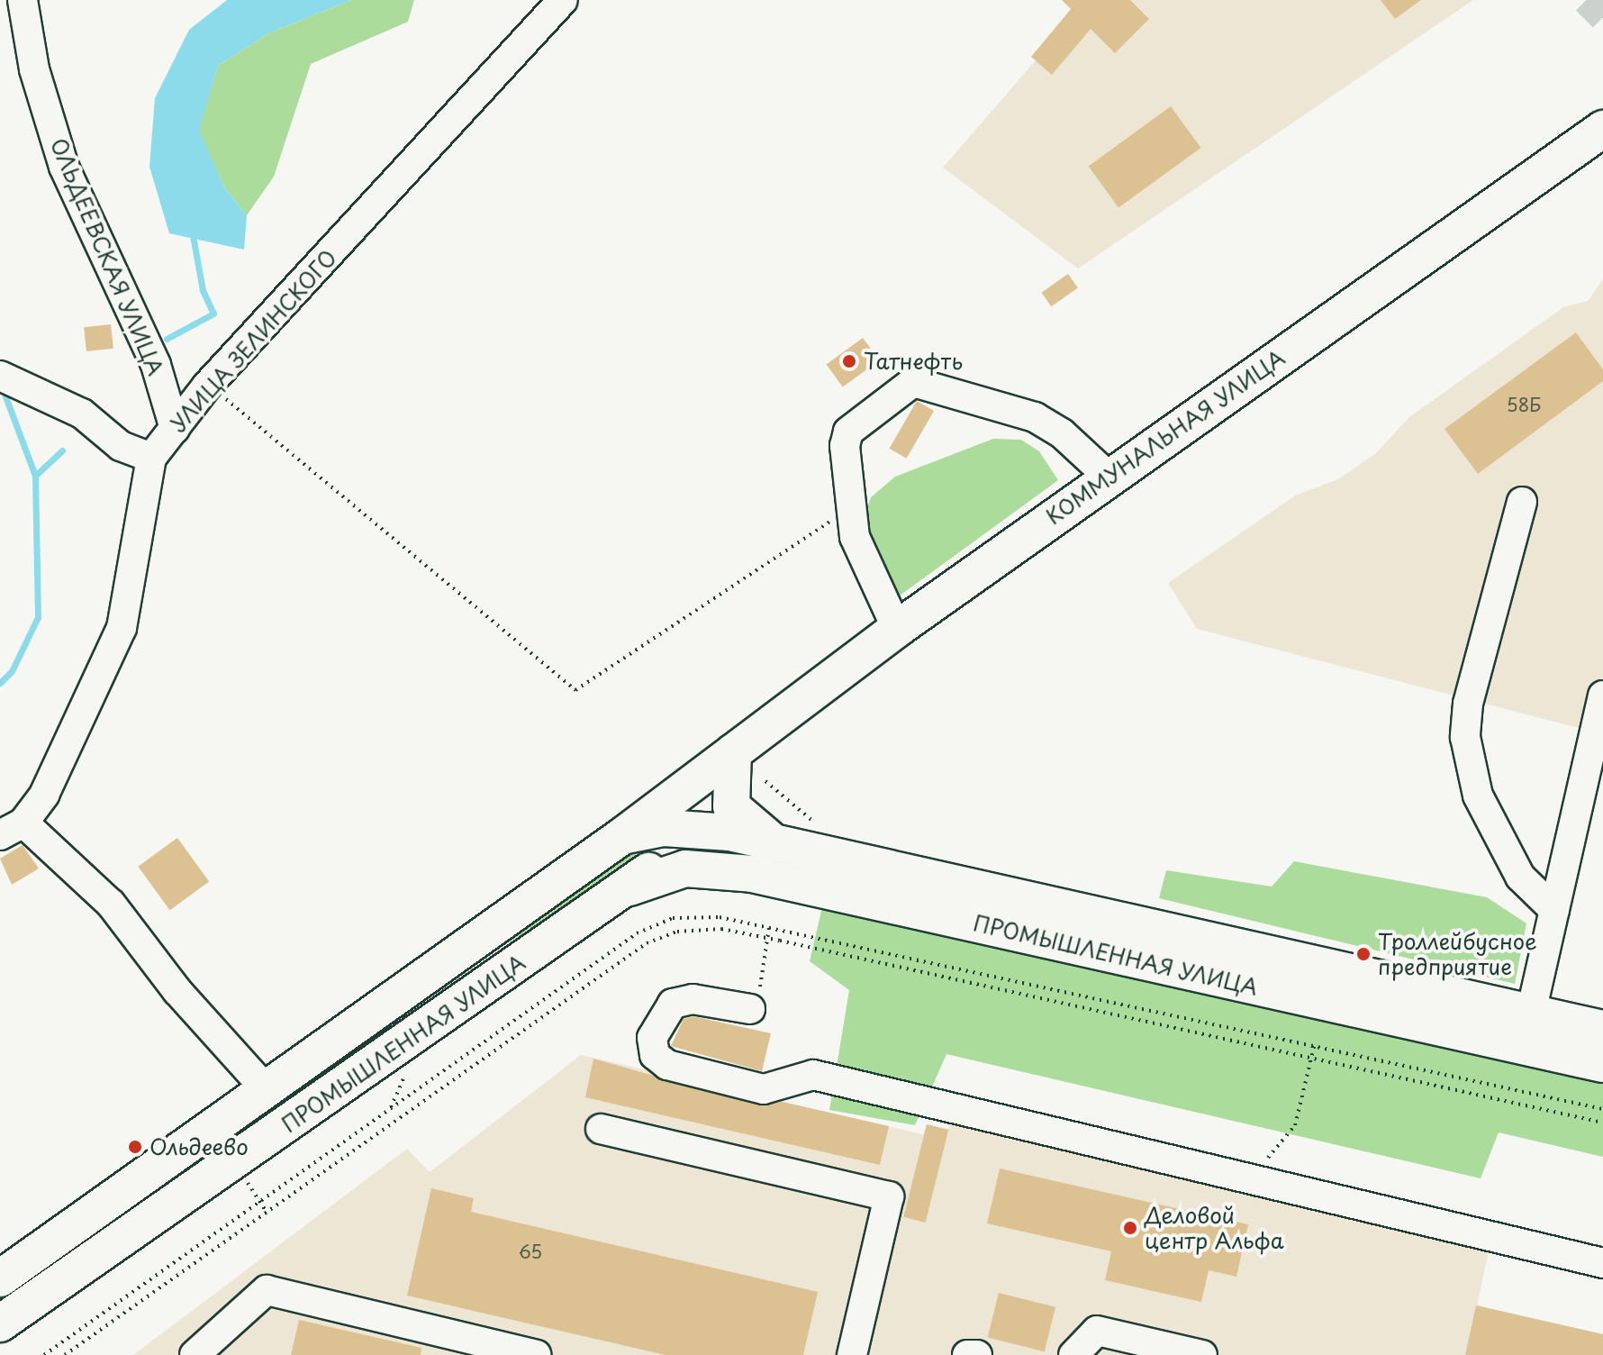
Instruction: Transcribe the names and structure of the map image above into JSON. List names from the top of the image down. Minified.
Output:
{"streets":{"main road":["КОММУНАЛЬНАЯ УЛИЦА","ПРОМЫШЛЕННАЯ УЛИЦА"],"street":["ОЛЬДЕЕВСКАЯ УЛИЦА","УЛИЦА ЗЕЛИНСКОГО"]},"crossings":[["ОЛЬДЕЕВСКАЯ УЛИЦА","УЛИЦА ЗЕЛИНСКОГО"],["КОММУНАЛЬНАЯ УЛИЦА","ПРОМЫШЛЕННАЯ УЛИЦА"]],"places":["Татнефть","Троллейбусное предприятие","Ольдеево","Деловой центр Альфа"],"house_numbers":["58Б","65"]}
